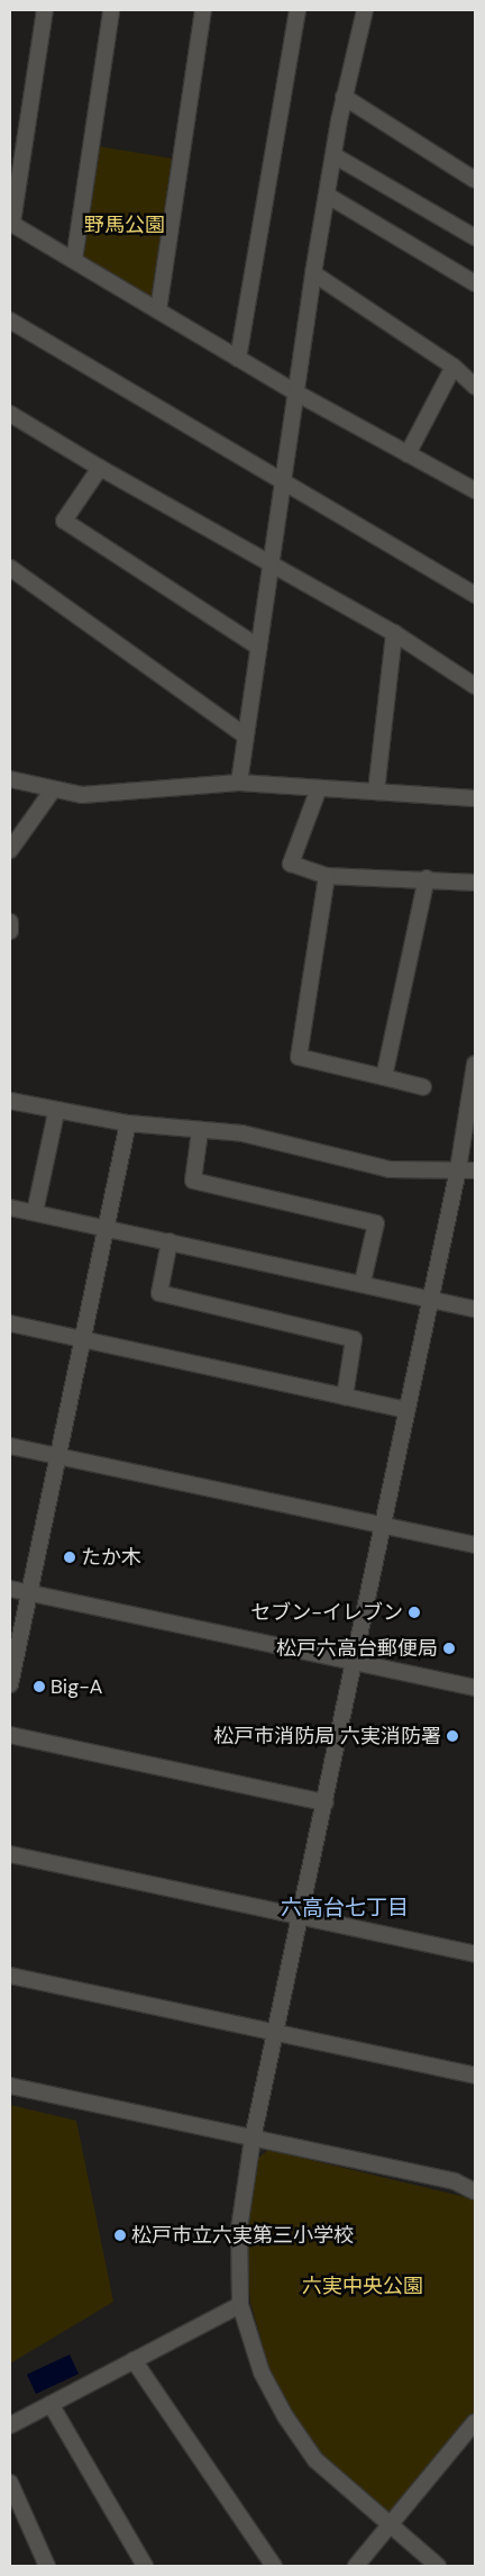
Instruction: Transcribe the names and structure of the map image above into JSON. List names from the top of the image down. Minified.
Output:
{"districts":["六高台七丁目"],"parks":["野馬公園","六実中央公園"],"places":["たか木","セブン-イレブン","松戸六高台郵便局","Big-A","松戸市消防局 六実消防署","松戸市立六実第三小学校"]}
